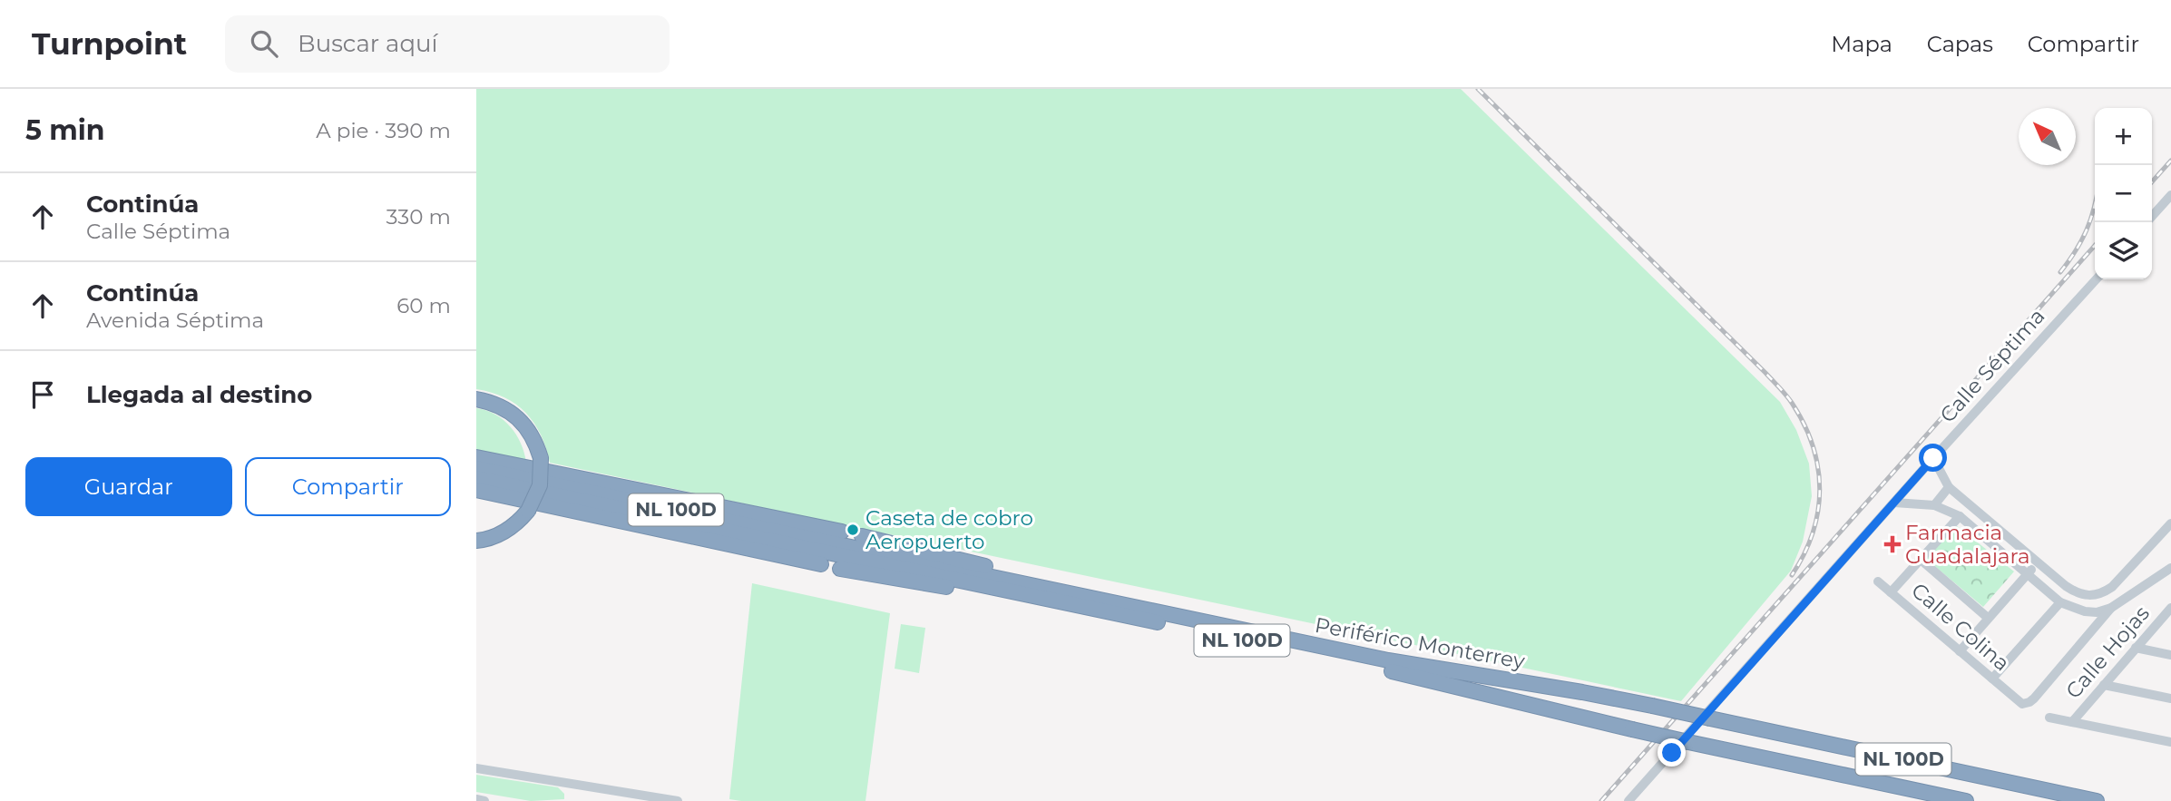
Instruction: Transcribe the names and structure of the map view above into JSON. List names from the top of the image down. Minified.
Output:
{"streets":{"highway":["NL 100D","Periférico Monterrey"],"street":["Calle Séptima","Calle Colina","Calle Hojas"]},"crossings":[["Calle Séptima","Periférico Monterrey"]],"places":{"other":["Caseta de cobro Aeropuerto"],"health":["Farmacia Guadalajara"]},"north":"top left","page":{"header":"Turnpoint","search":"Buscar aquí","nav":["Mapa","Capas","Compartir"],"heading":["5 min","A pie · 390 m"],"map_buttons":["+","−"],"list":[["Continúa","Calle Séptima","330 m"],["Continúa","Avenida Séptima","60 m"],"Llegada al destino"],"buttons":["Guardar","Compartir"]}}
